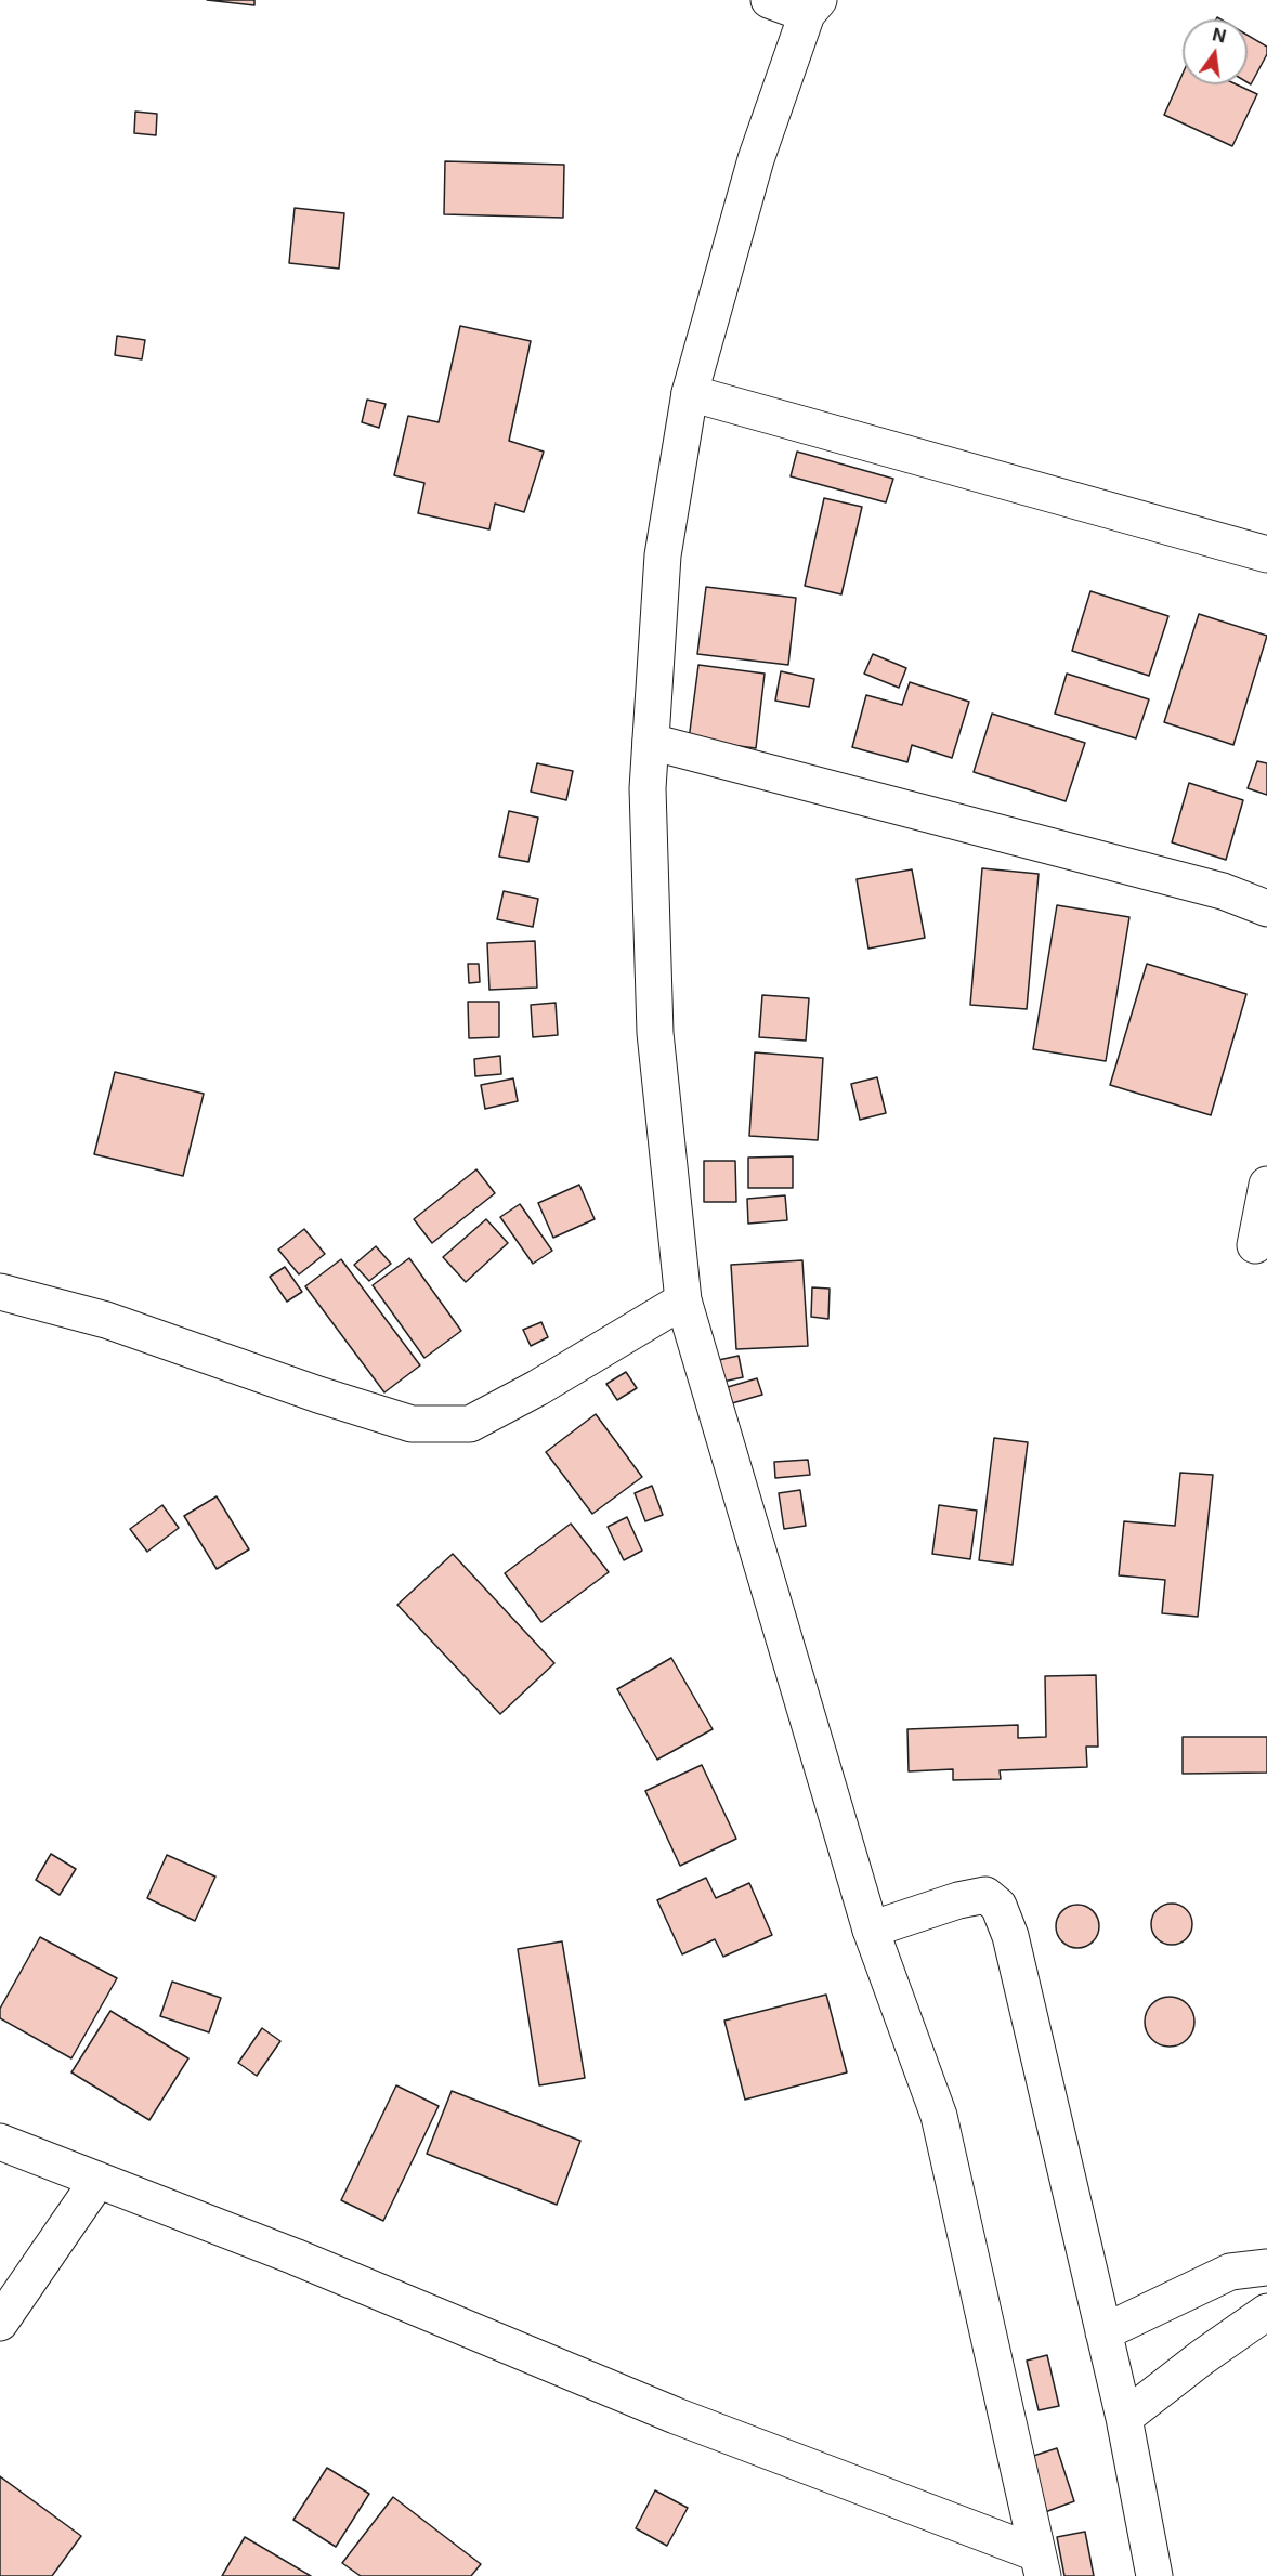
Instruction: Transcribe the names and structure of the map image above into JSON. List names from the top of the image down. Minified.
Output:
{"north":"top"}
